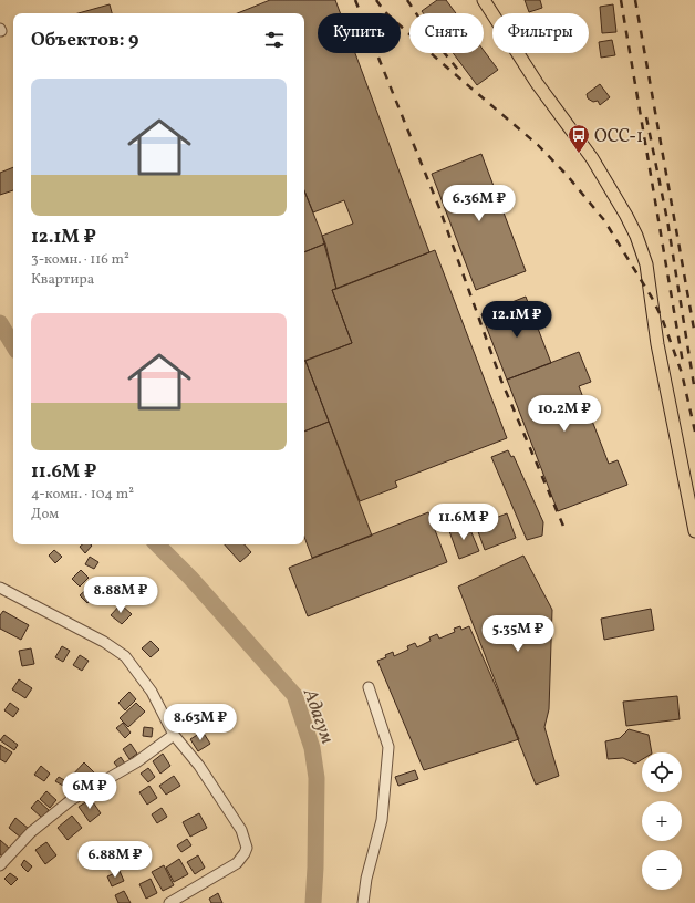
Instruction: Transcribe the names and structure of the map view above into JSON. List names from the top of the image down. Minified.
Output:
{"water":["Адагум"],"places":{"bus stop":["ОСС-1"]},"page":{"chip":["Купить","Снять","Фильтры"],"heading":"Объектов: 9","list":[{"name":"12.1M ₽","note":"3-комн. · 116 m² · Квартира"},{"name":"11.6M ₽","note":"4-комн. · 104 m² · Дом"}],"price":["6.36M ₽","12.1M ₽","10.2M ₽","11.6M ₽","8.88M ₽","5.35M ₽","8.63M ₽","6M ₽","6.88M ₽"],"map_buttons":["+","−"]}}
